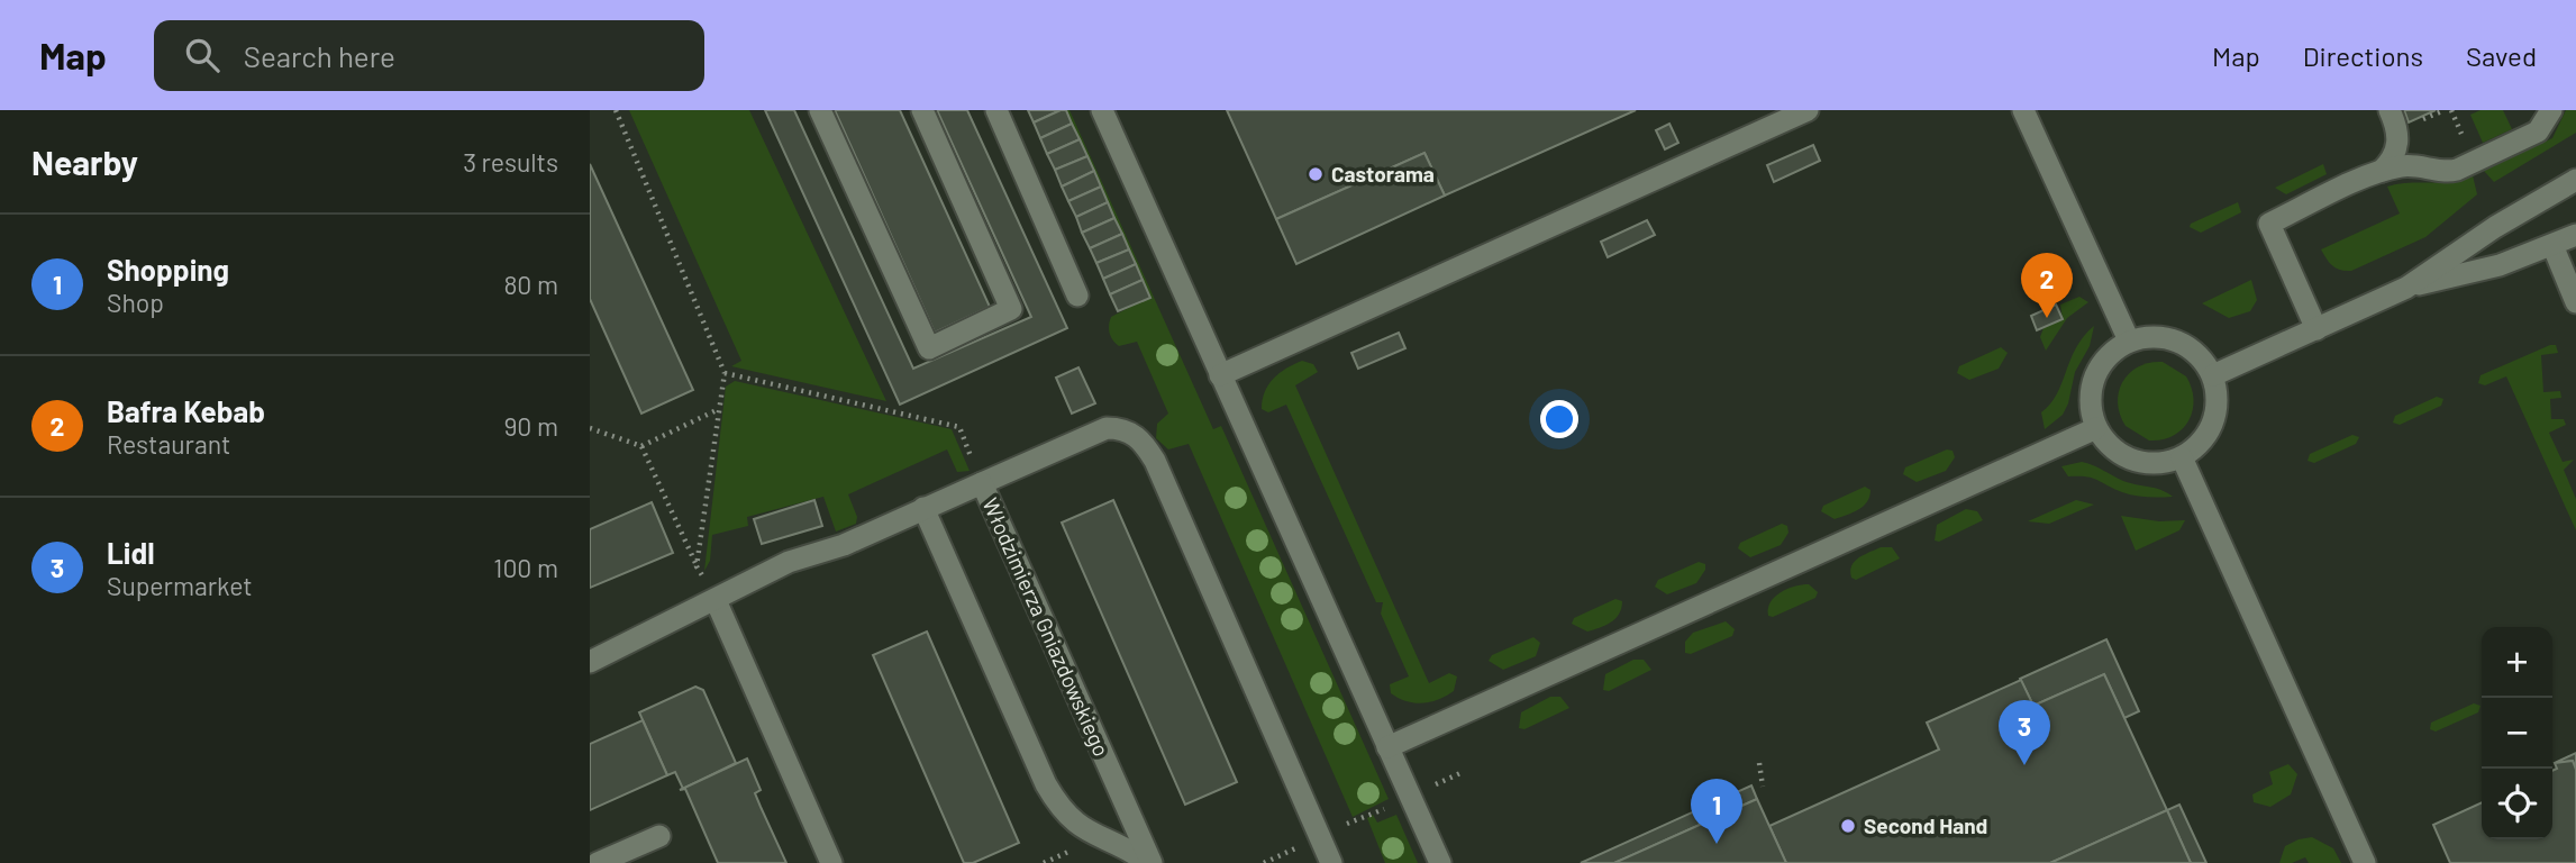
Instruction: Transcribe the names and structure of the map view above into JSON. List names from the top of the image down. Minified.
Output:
{"streets":{"street":["Włodzimierza Gniazdowskiego"]},"places":["Castorama","Second Hand"],"page":{"header":"Map","search":"Search here","nav":["Map","Directions","Saved"],"heading":["Nearby","3 results"],"list":[{"mark":"1","name":"Shopping","note":"Shop","value":"80 m"},{"mark":"2","name":"Bafra Kebab","note":"Restaurant","value":"90 m"},{"mark":"3","name":"Lidl","note":"Supermarket","value":"100 m"}],"pins":["2","3","1"],"map_buttons":["+","−"]}}
